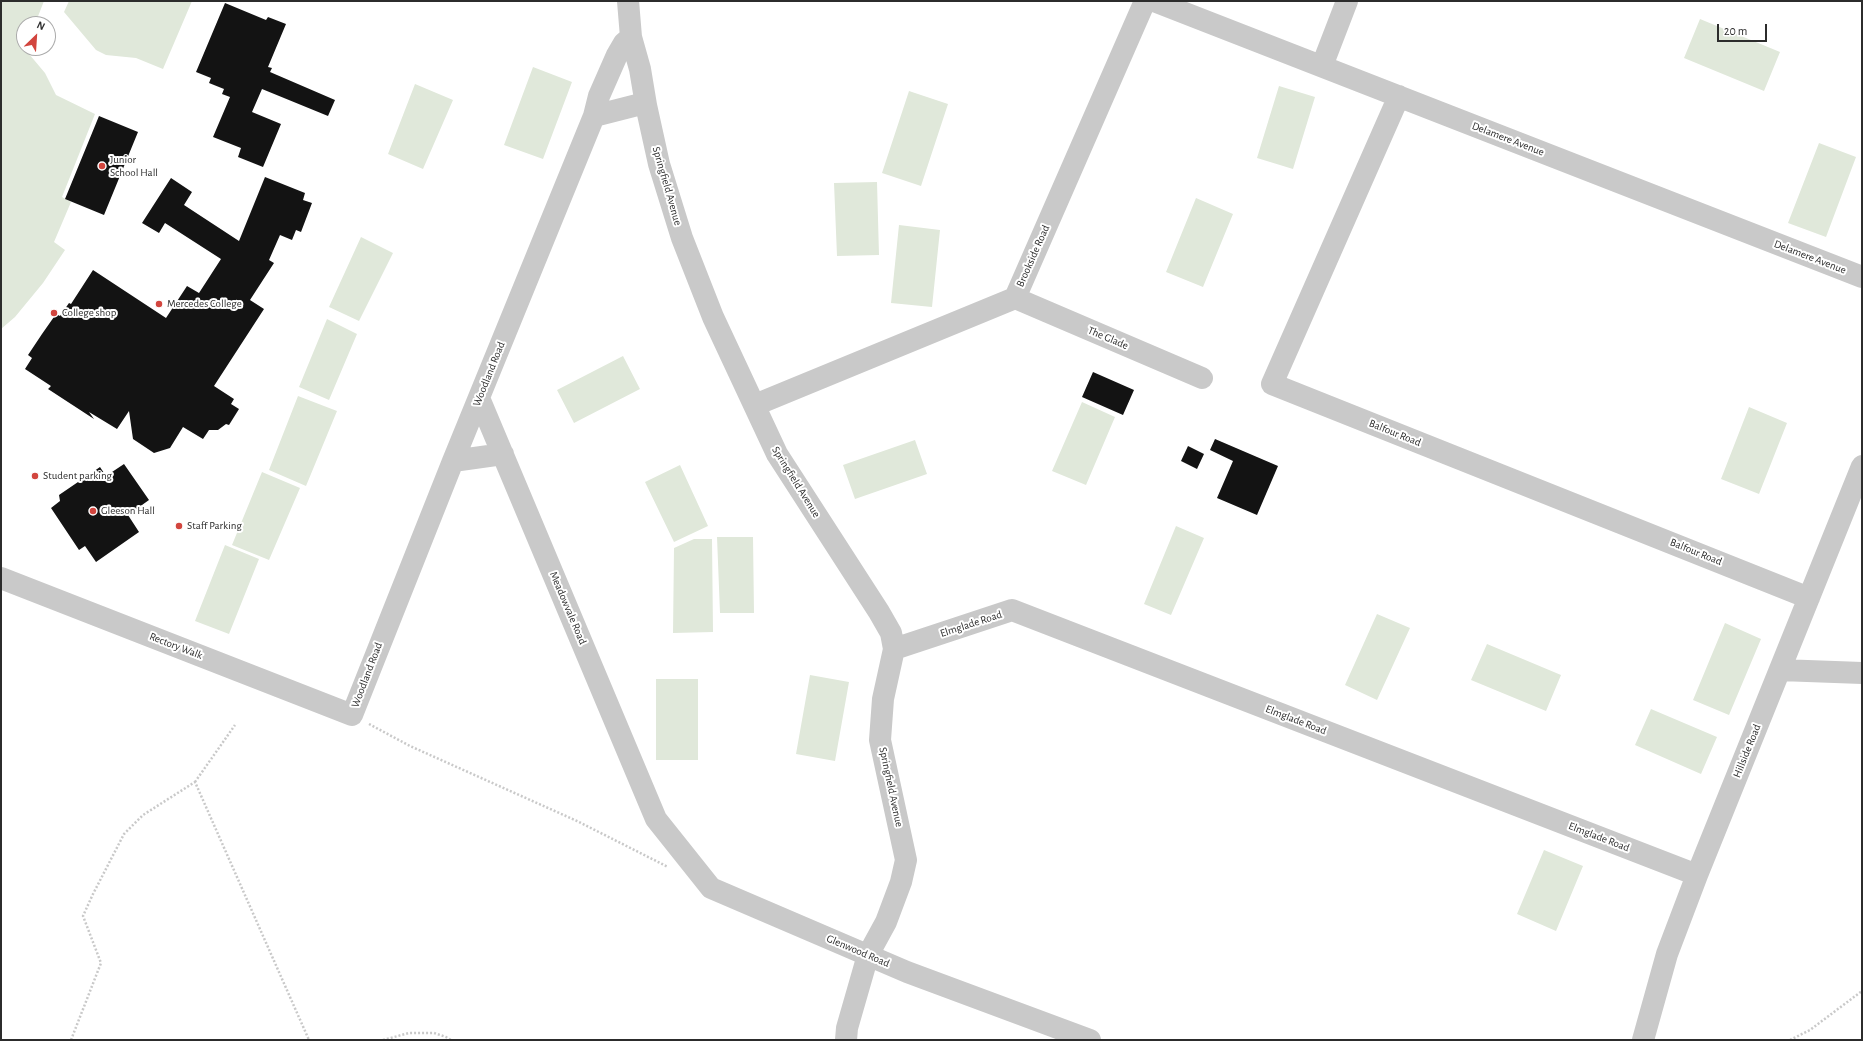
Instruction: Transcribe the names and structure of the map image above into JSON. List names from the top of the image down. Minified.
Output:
{"streets":{"street":["Delamere Avenue","Springfield Avenue","Brookside Road","The Glade","Woodland Road","Balfour Road","Meadowvale Road","Elmglade Road","Rectory Walk","Hillside Road","Glenwood Road"]},"crossings":[["Delamere Avenue","Balfour Road"],["Springfield Avenue","Brookside Road"],["Springfield Avenue","Woodland Road"],["Springfield Avenue","Elmglade Road"],["Springfield Avenue","Glenwood Road"],["Brookside Road","The Glade"],["Woodland Road","Meadowvale Road"],["Woodland Road","Rectory Walk"],["Balfour Road","Hillside Road"],["Meadowvale Road","Glenwood Road"],["Elmglade Road","Hillside Road"]],"places":["Junior School Hall","Mercedes College","College shop","Student parking","Gleeson Hall","Staff Parking"],"scale_bar":"20 m","north":"top right"}
